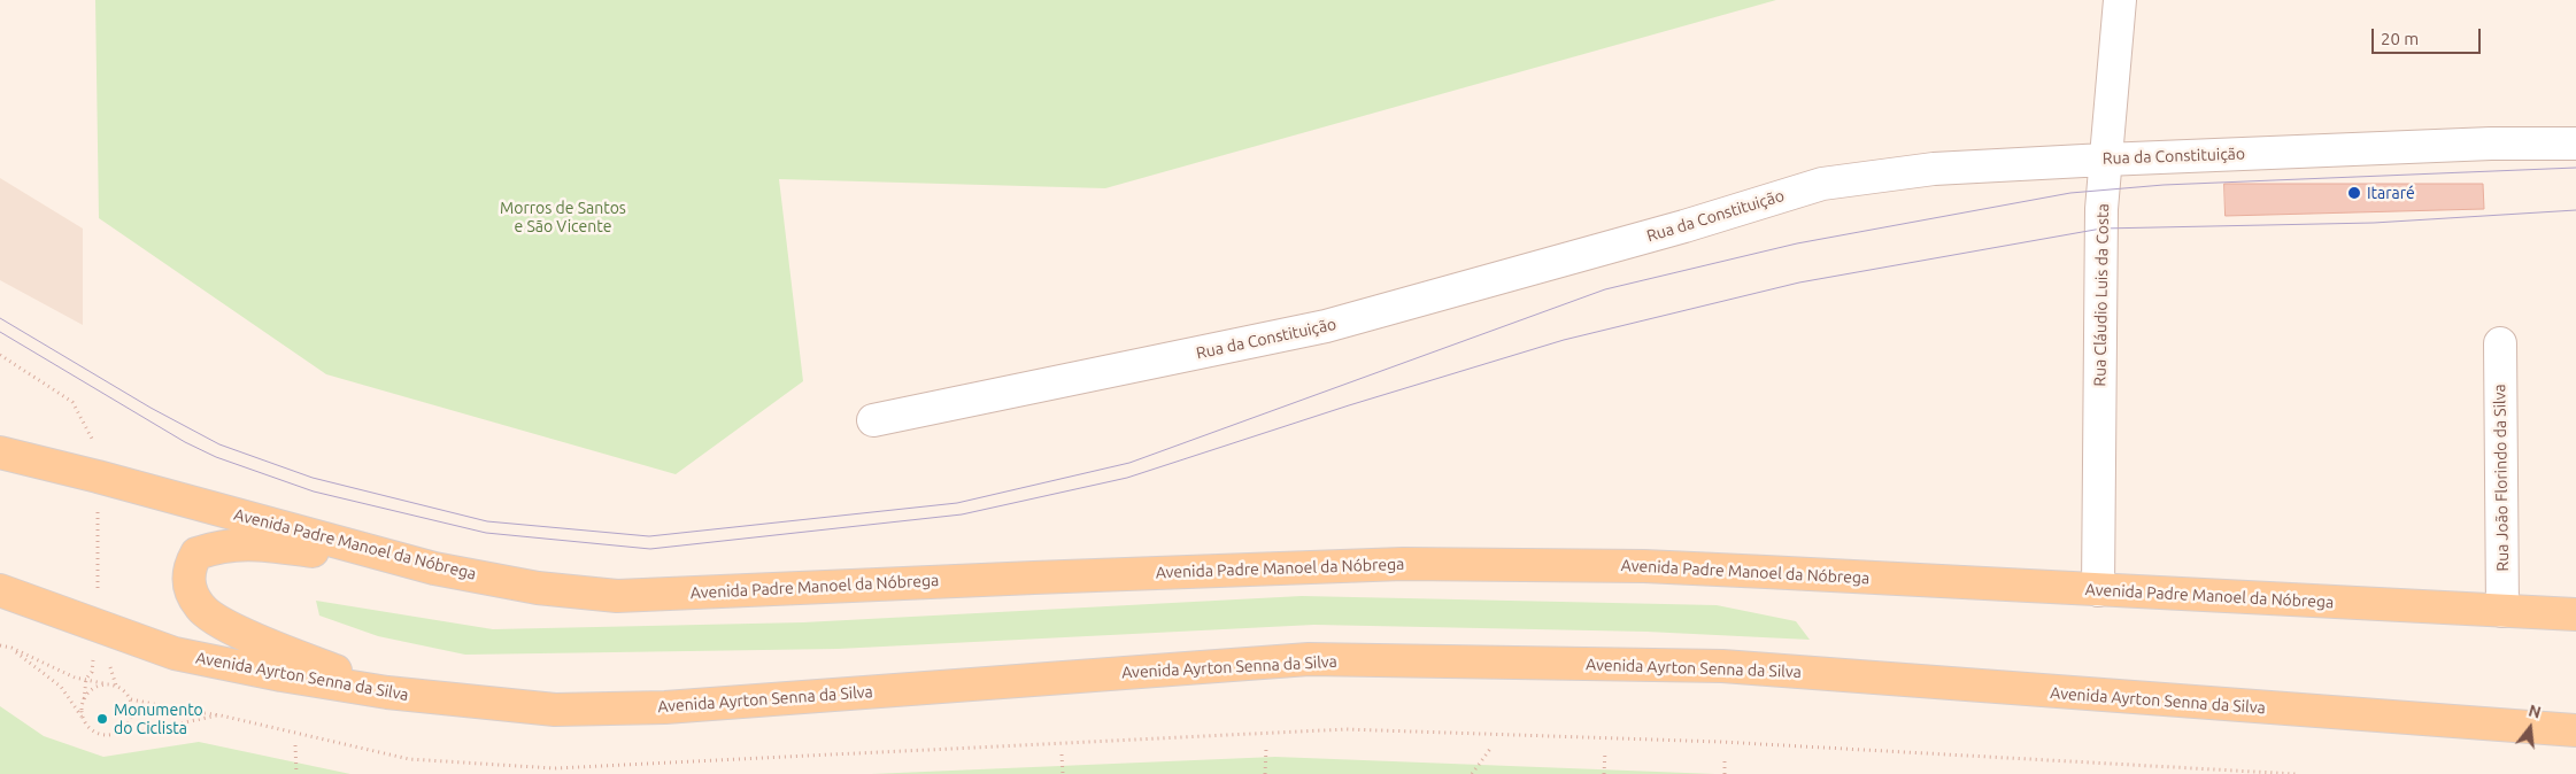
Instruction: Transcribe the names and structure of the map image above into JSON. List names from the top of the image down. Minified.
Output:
{"streets":{"main road":["Avenida Padre Manoel da Nóbrega","Avenida Ayrton Senna da Silva"],"street":["Rua da Constituição","Rua Cláudio Luis da Costa","Rua João Florindo da Silva"]},"crossings":[["Rua da Constituição","Rua Cláudio Luis da Costa"],["Rua Cláudio Luis da Costa","Avenida Padre Manoel da Nóbrega"],["Rua João Florindo da Silva","Avenida Padre Manoel da Nóbrega"]],"parks":["Morros de Santos e São Vicente"],"places":["Itararé","Monumento do Ciclista"],"scale_bar":"20 m","north":"top"}
